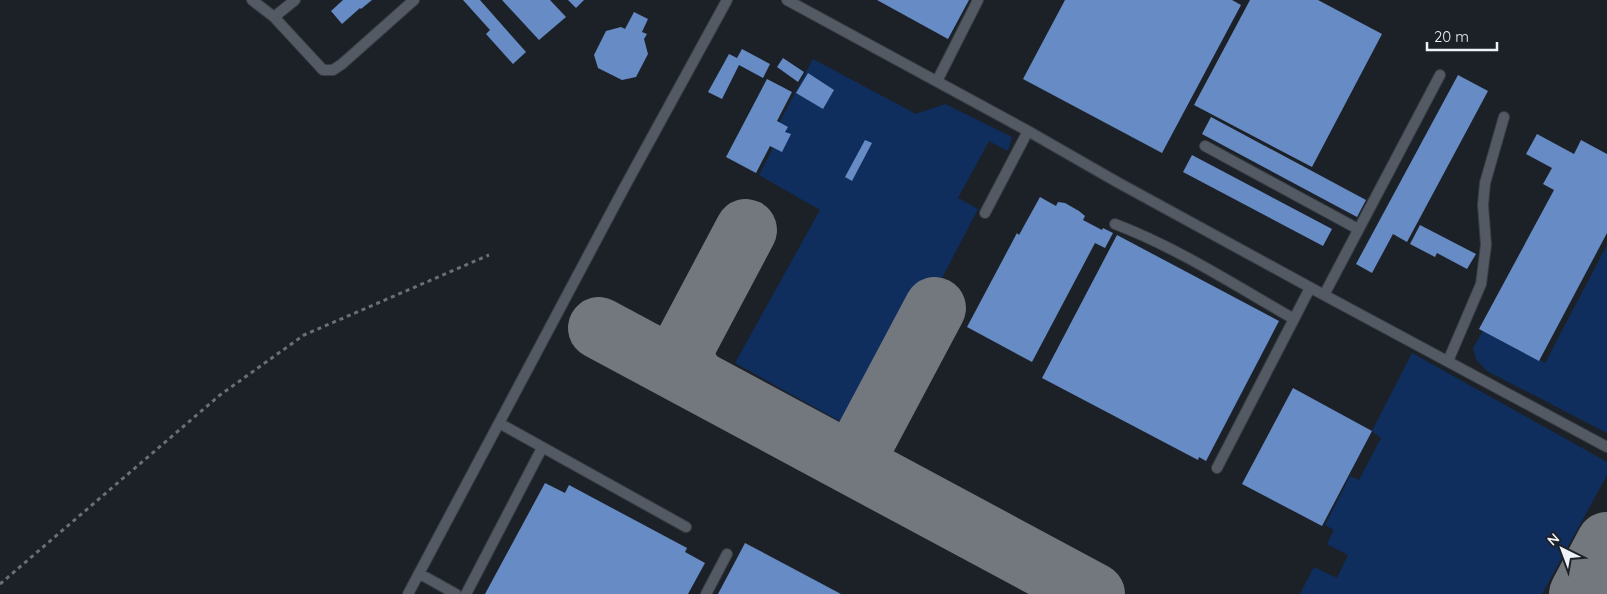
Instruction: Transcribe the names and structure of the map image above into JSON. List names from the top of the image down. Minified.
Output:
{"scale_bar":"20 m","north":"top left"}
